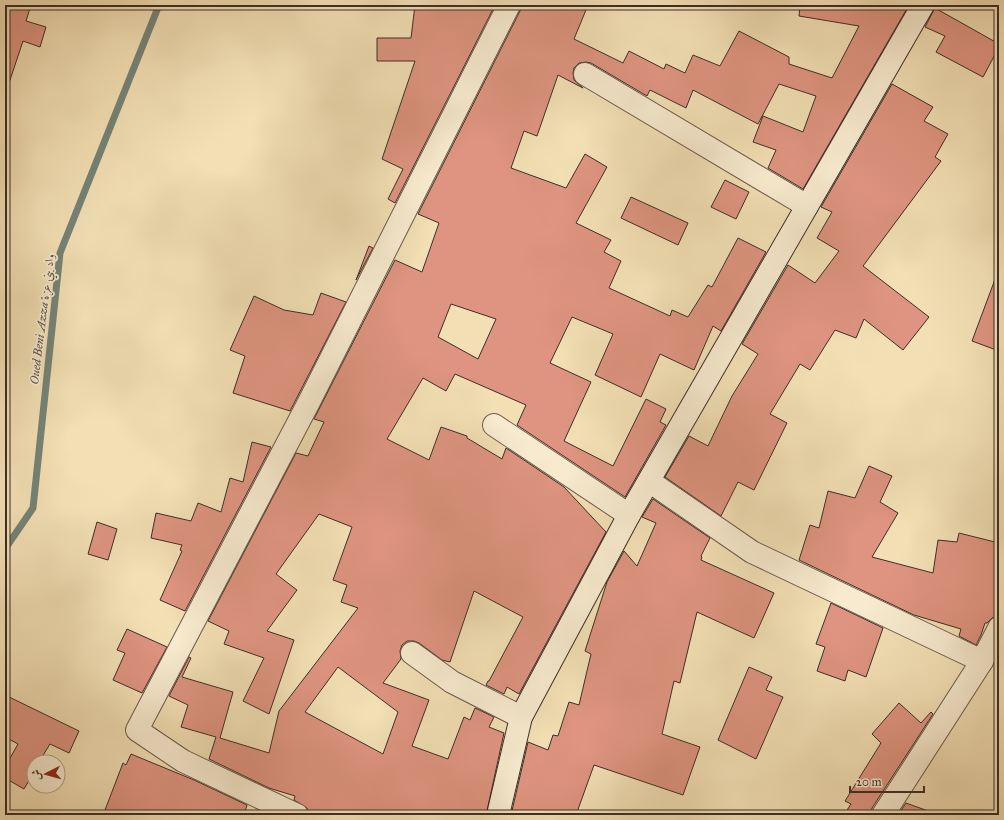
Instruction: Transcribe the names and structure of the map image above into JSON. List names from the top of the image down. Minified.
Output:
{"water":["Oued Beni Azza واد بني عزة"],"scale_bar":"20 m","north":"left"}
